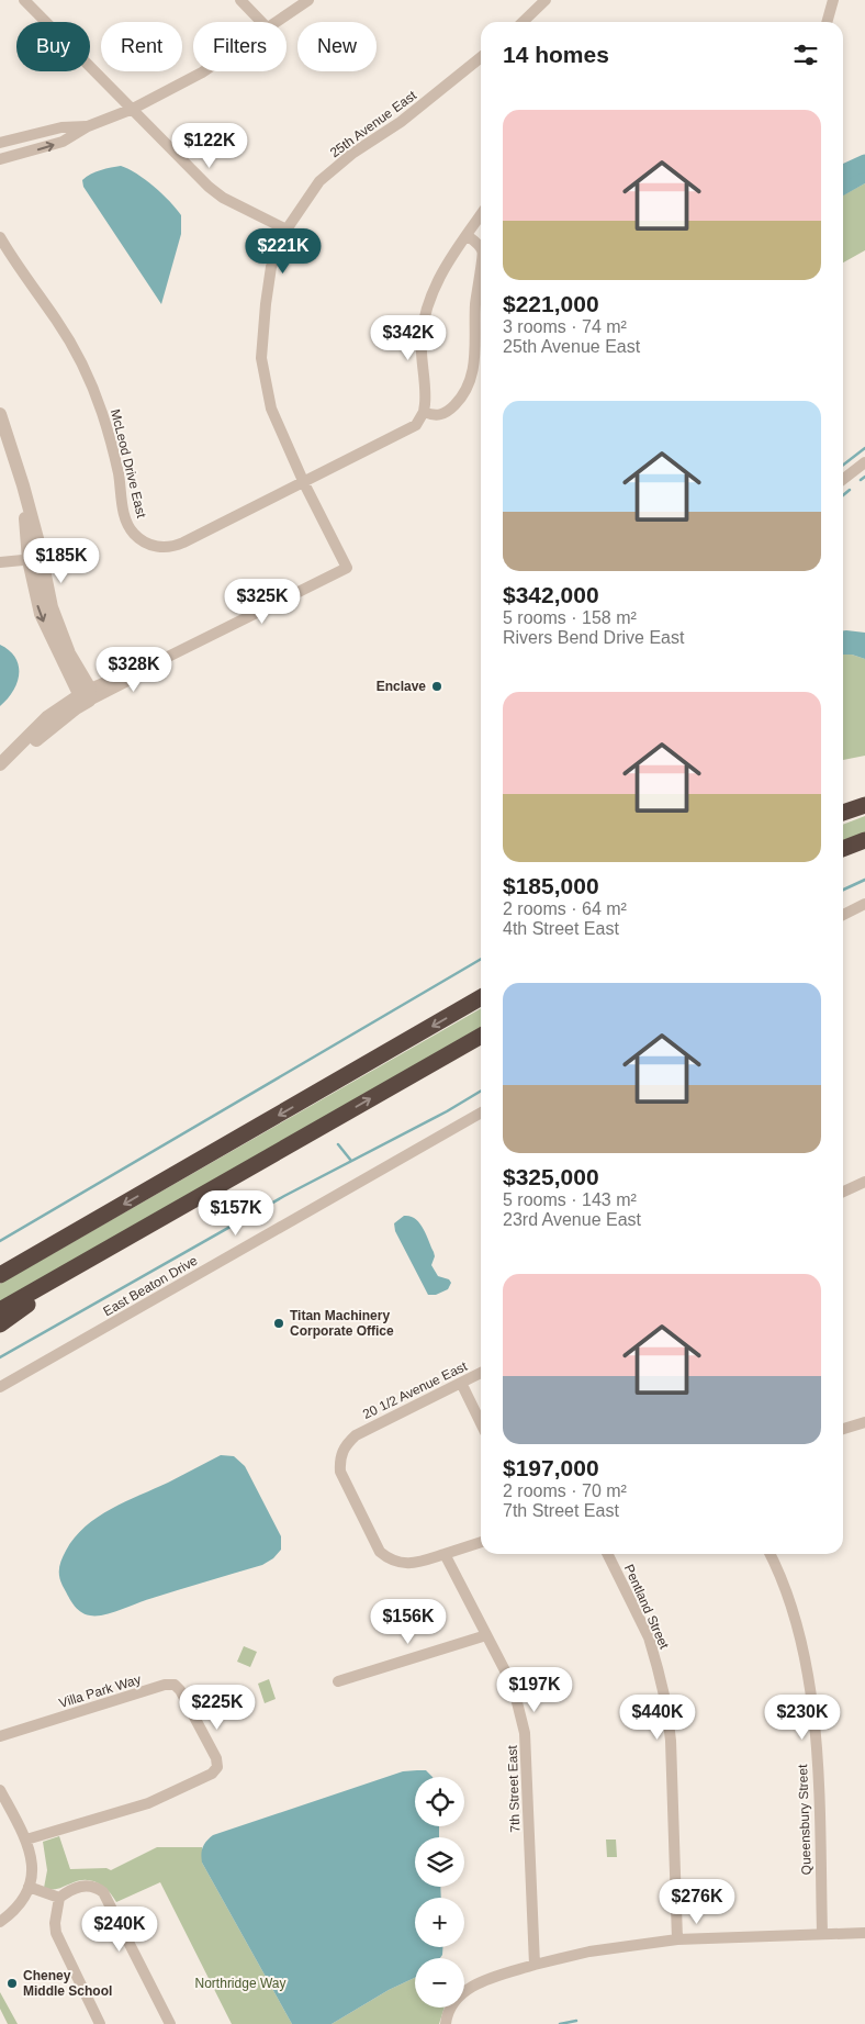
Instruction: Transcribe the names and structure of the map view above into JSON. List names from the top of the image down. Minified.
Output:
{"streets":{"street":["25th Avenue East","McLeod Drive East","East Beaton Drive","20 1/2 Avenue East","Pentland Street","Villa Park Way","7th Street East","Queensbury Street"]},"crossings":[["25th Avenue East","McLeod Drive East"],["20 1/2 Avenue East","7th Street East"]],"parks":["Northridge Way"],"places":["Enclave","Titan Machinery Corporate Office","Cheney Middle School"],"page":{"chip":["Buy","Rent","Filters","New"],"heading":"14 homes","list":[{"name":"$221,000","note":"3 rooms · 74 m² · 25th Avenue East"},{"name":"$342,000","note":"5 rooms · 158 m² · Rivers Bend Drive East"},{"name":"$185,000","note":"2 rooms · 64 m² · 4th Street East"},{"name":"$325,000","note":"5 rooms · 143 m² · 23rd Avenue East"},{"name":"$197,000","note":"2 rooms · 70 m² · 7th Street East"}],"price":["$122K","$221K","$342K","$185K","$325K","$328K","$157K","$156K","$197K","$225K","$440K","$230K","$276K","$240K"],"map_buttons":["+","−"]}}
